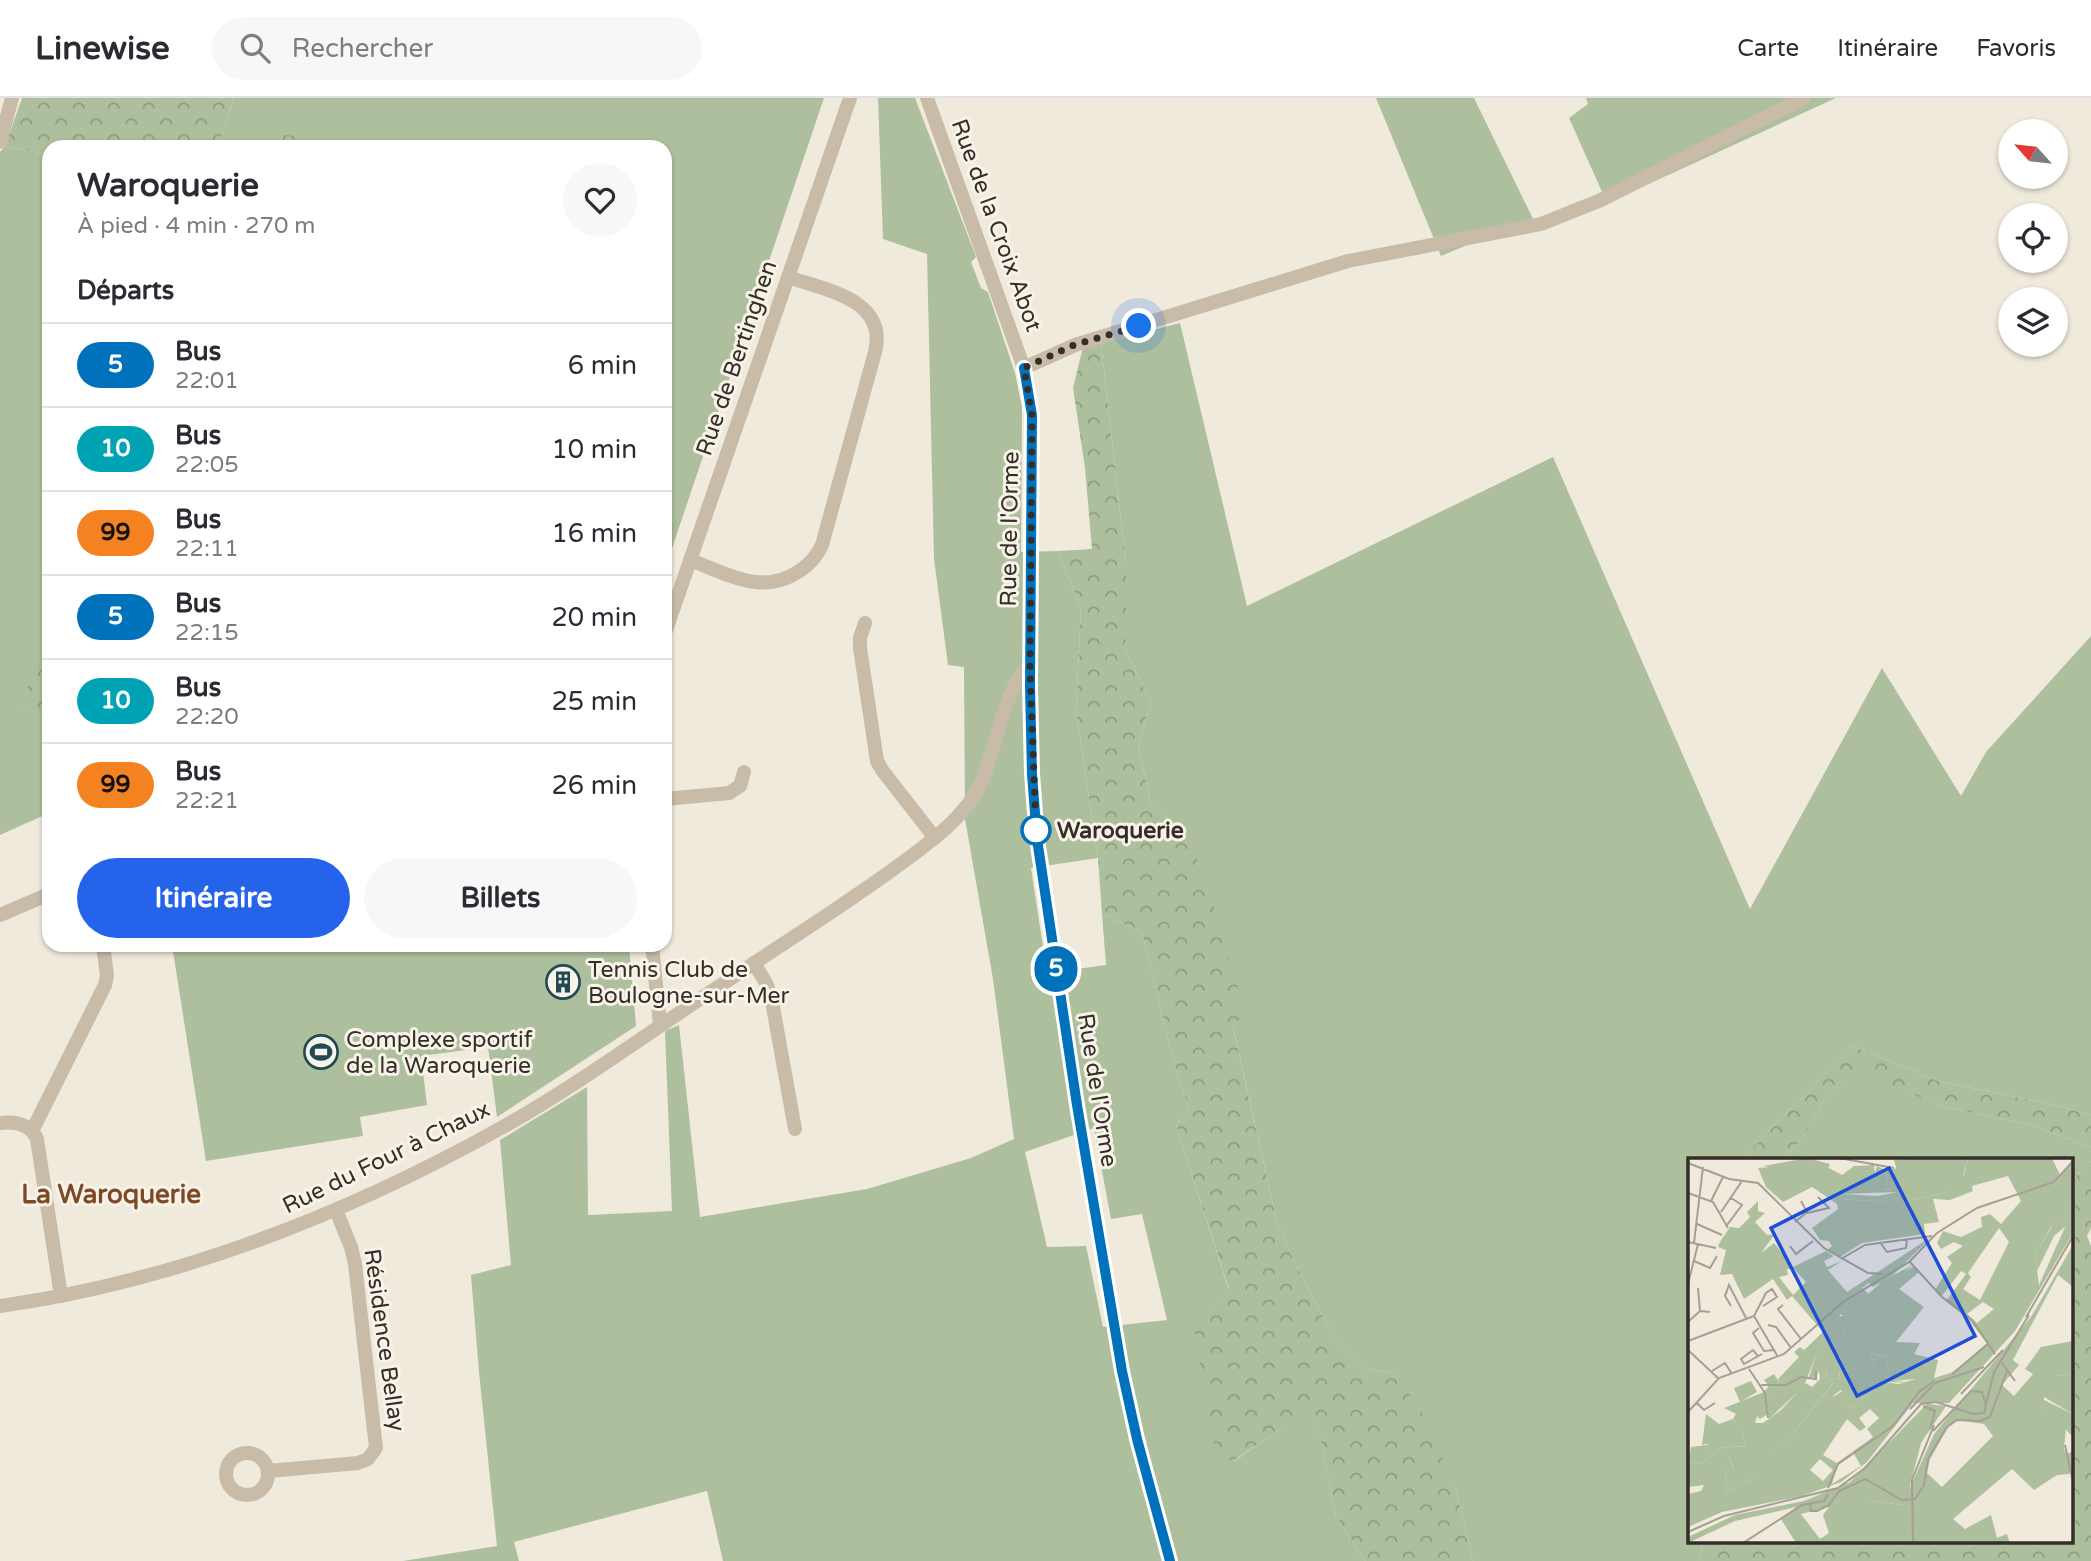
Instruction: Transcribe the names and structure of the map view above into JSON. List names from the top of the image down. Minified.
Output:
{"streets":{"street":["Rue de la Croix Abot","Rue de Bertinghen","Rue de l'Orme","Rue du Four à Chaux","Résidence Bellay"]},"crossings":[["Rue de la Croix Abot","Rue de l'Orme"],["Rue de l'Orme","Rue du Four à Chaux"],["Rue du Four à Chaux","Résidence Bellay"]],"districts":["La Waroquerie"],"places":{"other":["Waroquerie"],"building":["Tennis Club de Boulogne-sur-Mer"],"sports":["Complexe sportif de la Waroquerie"]},"lines":["bus line 5"],"north":"top left","page":{"header":"Linewise","search":"Rechercher","nav":["Carte","Itinéraire","Favoris"],"on_map":"5","heading":[["Waroquerie","À pied · 4 min · 270 m"],"Départs"],"list":[{"mark":"5","name":"Bus","note":"22:01","value":"6 min"},{"mark":"10","name":"Bus","note":"22:05","value":"10 min"},{"mark":"99","name":"Bus","note":"22:11","value":"16 min"},{"mark":"5","name":"Bus","note":"22:15","value":"20 min"},{"mark":"10","name":"Bus","note":"22:20","value":"25 min"},{"mark":"99","name":"Bus","note":"22:21","value":"26 min"}],"buttons":["Itinéraire","Billets"]}}
